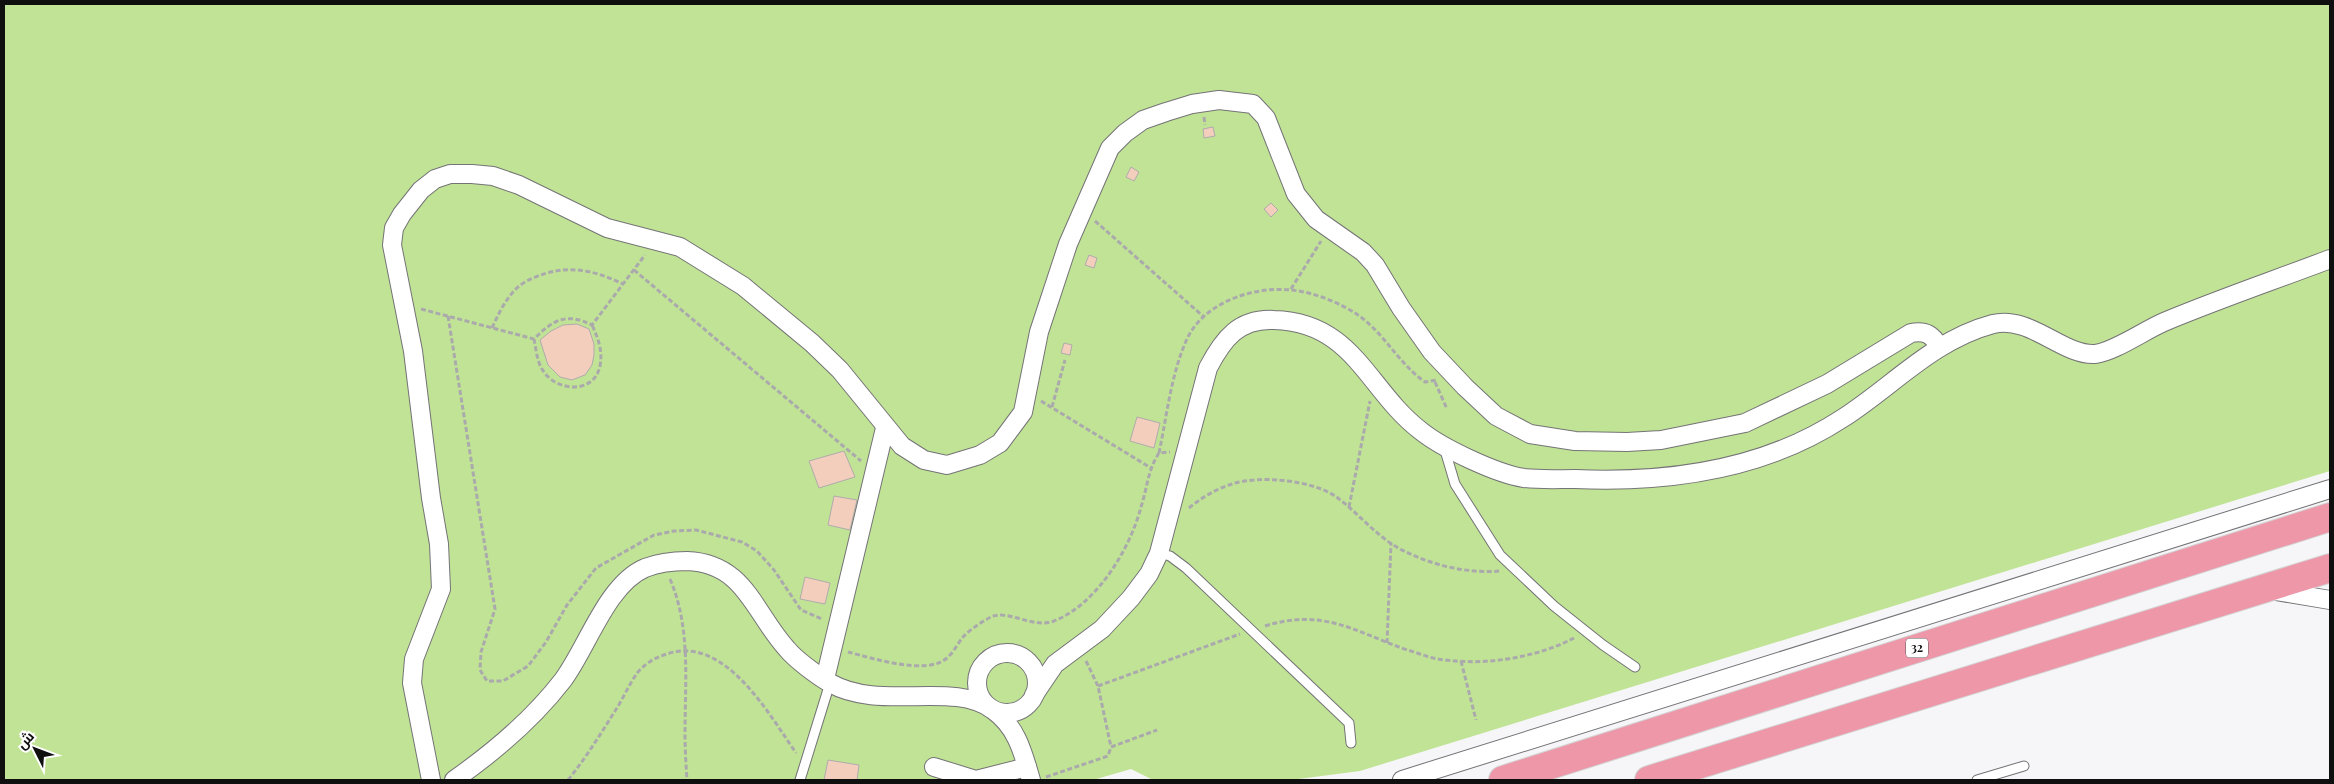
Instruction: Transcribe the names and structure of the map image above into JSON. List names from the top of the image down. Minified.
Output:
{"streets":{"main road":["32"]},"north":"top left"}
